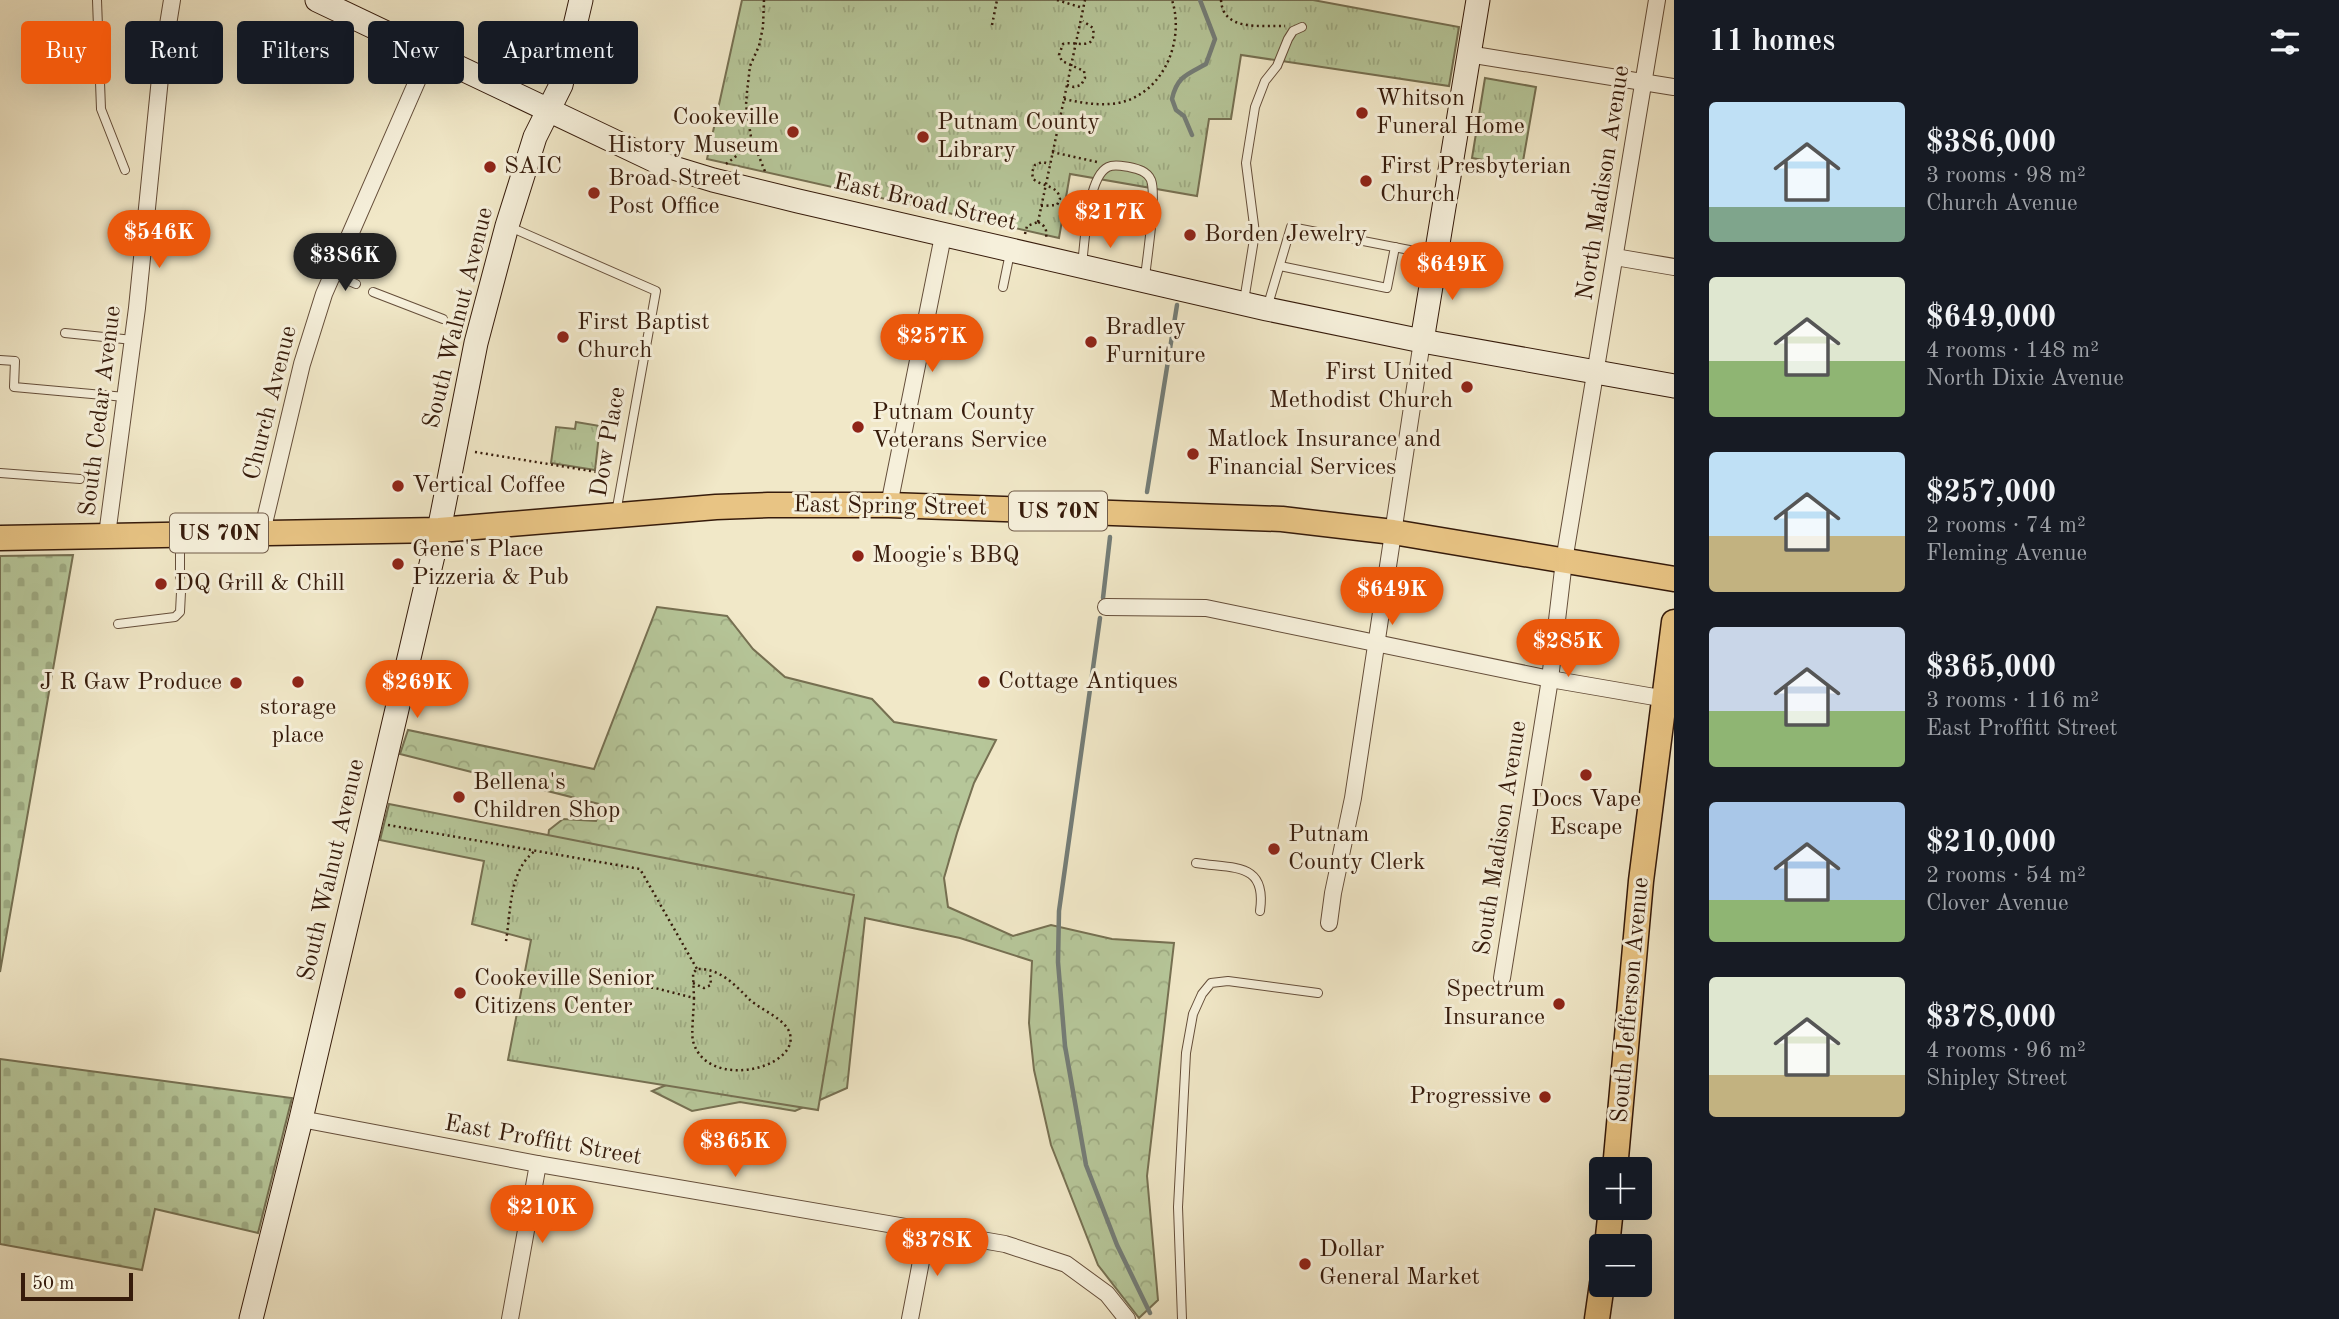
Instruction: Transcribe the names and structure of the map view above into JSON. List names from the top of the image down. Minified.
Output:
{"streets":{"main road":["East Spring Street","US 70N","South Jefferson Avenue"],"street":["North Madison Avenue","East Broad Street","South Walnut Avenue","Church Avenue","South Cedar Avenue","South Madison Avenue","East Proffitt Street"],"lane":["Dow Place"]},"crossings":[["North Madison Avenue","East Broad Street"],["North Madison Avenue","South Madison Avenue"],["East Broad Street","South Walnut Avenue"],["East Broad Street","South Madison Avenue"],["South Walnut Avenue","Dow Place"],["South Walnut Avenue","East Spring Street"],["South Walnut Avenue","US 70N"],["South Walnut Avenue","East Proffitt Street"],["Church Avenue","US 70N"],["South Cedar Avenue","US 70N"],["Dow Place","East Spring Street"],["East Spring Street","US 70N"],["East Spring Street","South Madison Avenue"]],"places":["Whitson Funeral Home","Cookeville History Museum","Putnam County Library","SAIC","First Presbyterian Church","Broad Street Post Office","Borden Jewelry","First Baptist Church","Bradley Furniture","First United Methodist Church","Putnam County Veterans Service","Matlock Insurance and Financial Services","Vertical Coffee","Moogie's BBQ","Gene's Place Pizzeria & Pub","DQ Grill & Chill","storage place","Cottage Antiques","J R Gaw Produce","Docs Vape Escape","Bellena's Children Shop","Putnam County Clerk","Cookeville Senior Citizens Center","Spectrum Insurance","Progressive","Dollar General Market"],"scale_bar":"50 m","page":{"heading":"11 homes","chip":["Buy","Rent","Filters","New","Apartment"],"list":[{"name":"$386,000","note":"3 rooms · 98 m² · Church Avenue"},{"name":"$649,000","note":"4 rooms · 148 m² · North Dixie Avenue"},{"name":"$257,000","note":"2 rooms · 74 m² · Fleming Avenue"},{"name":"$365,000","note":"3 rooms · 116 m² · East Proffitt Street"},{"name":"$210,000","note":"2 rooms · 54 m² · Clover Avenue"},{"name":"$378,000","note":"4 rooms · 96 m² · Shipley Street"}],"price":["$217K","$546K","$386K","$649K","$257K","$649K","$285K","$269K","$365K","$210K","$378K"],"map_buttons":["+","−"],"scale":"50 m"}}
